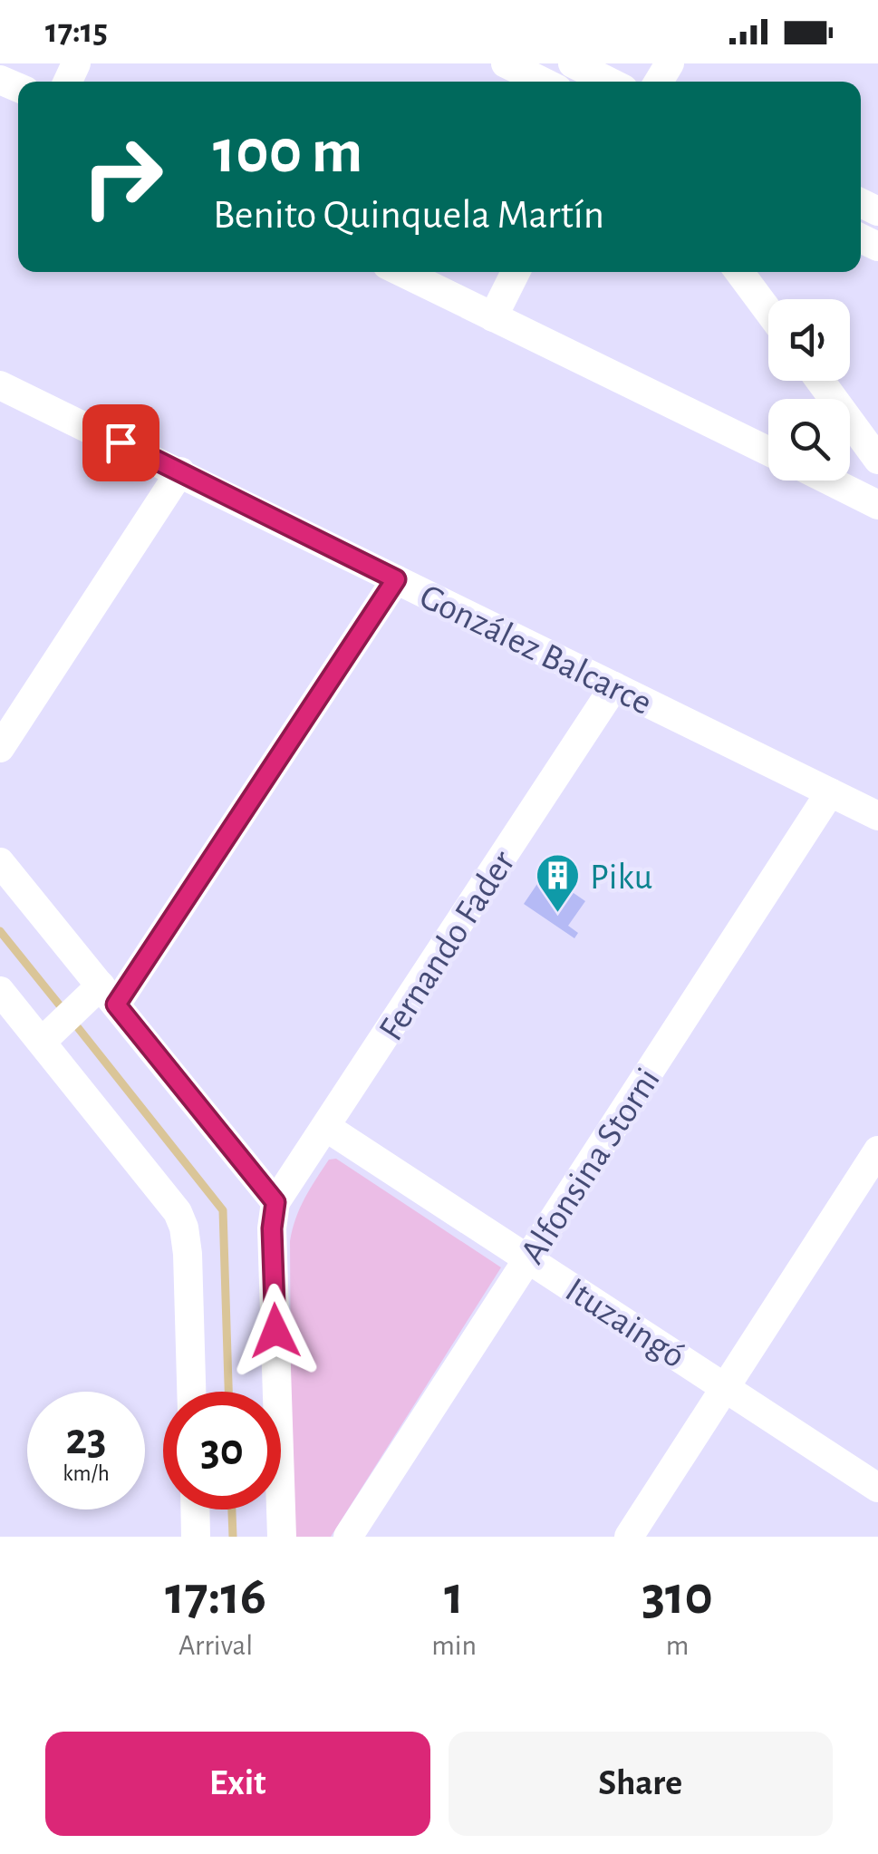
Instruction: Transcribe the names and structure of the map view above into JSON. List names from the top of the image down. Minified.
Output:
{"streets":{"street":["González Balcarce","Fernando Fader","Alfonsina Storni","Ituzaingó"]},"crossings":[["González Balcarce","Fernando Fader"],["González Balcarce","Alfonsina Storni"],["Fernando Fader","Ituzaingó"],["Alfonsina Storni","Ituzaingó"]],"places":{"building":["Piku"]},"page":{"status":"17:15","turn":["100 m","Benito Quinquela Martín"],"speed":"23 km/h","limit":"30","eta":["17:16","Arrival","1","min","310","m"],"buttons":["Exit","Share"]}}
